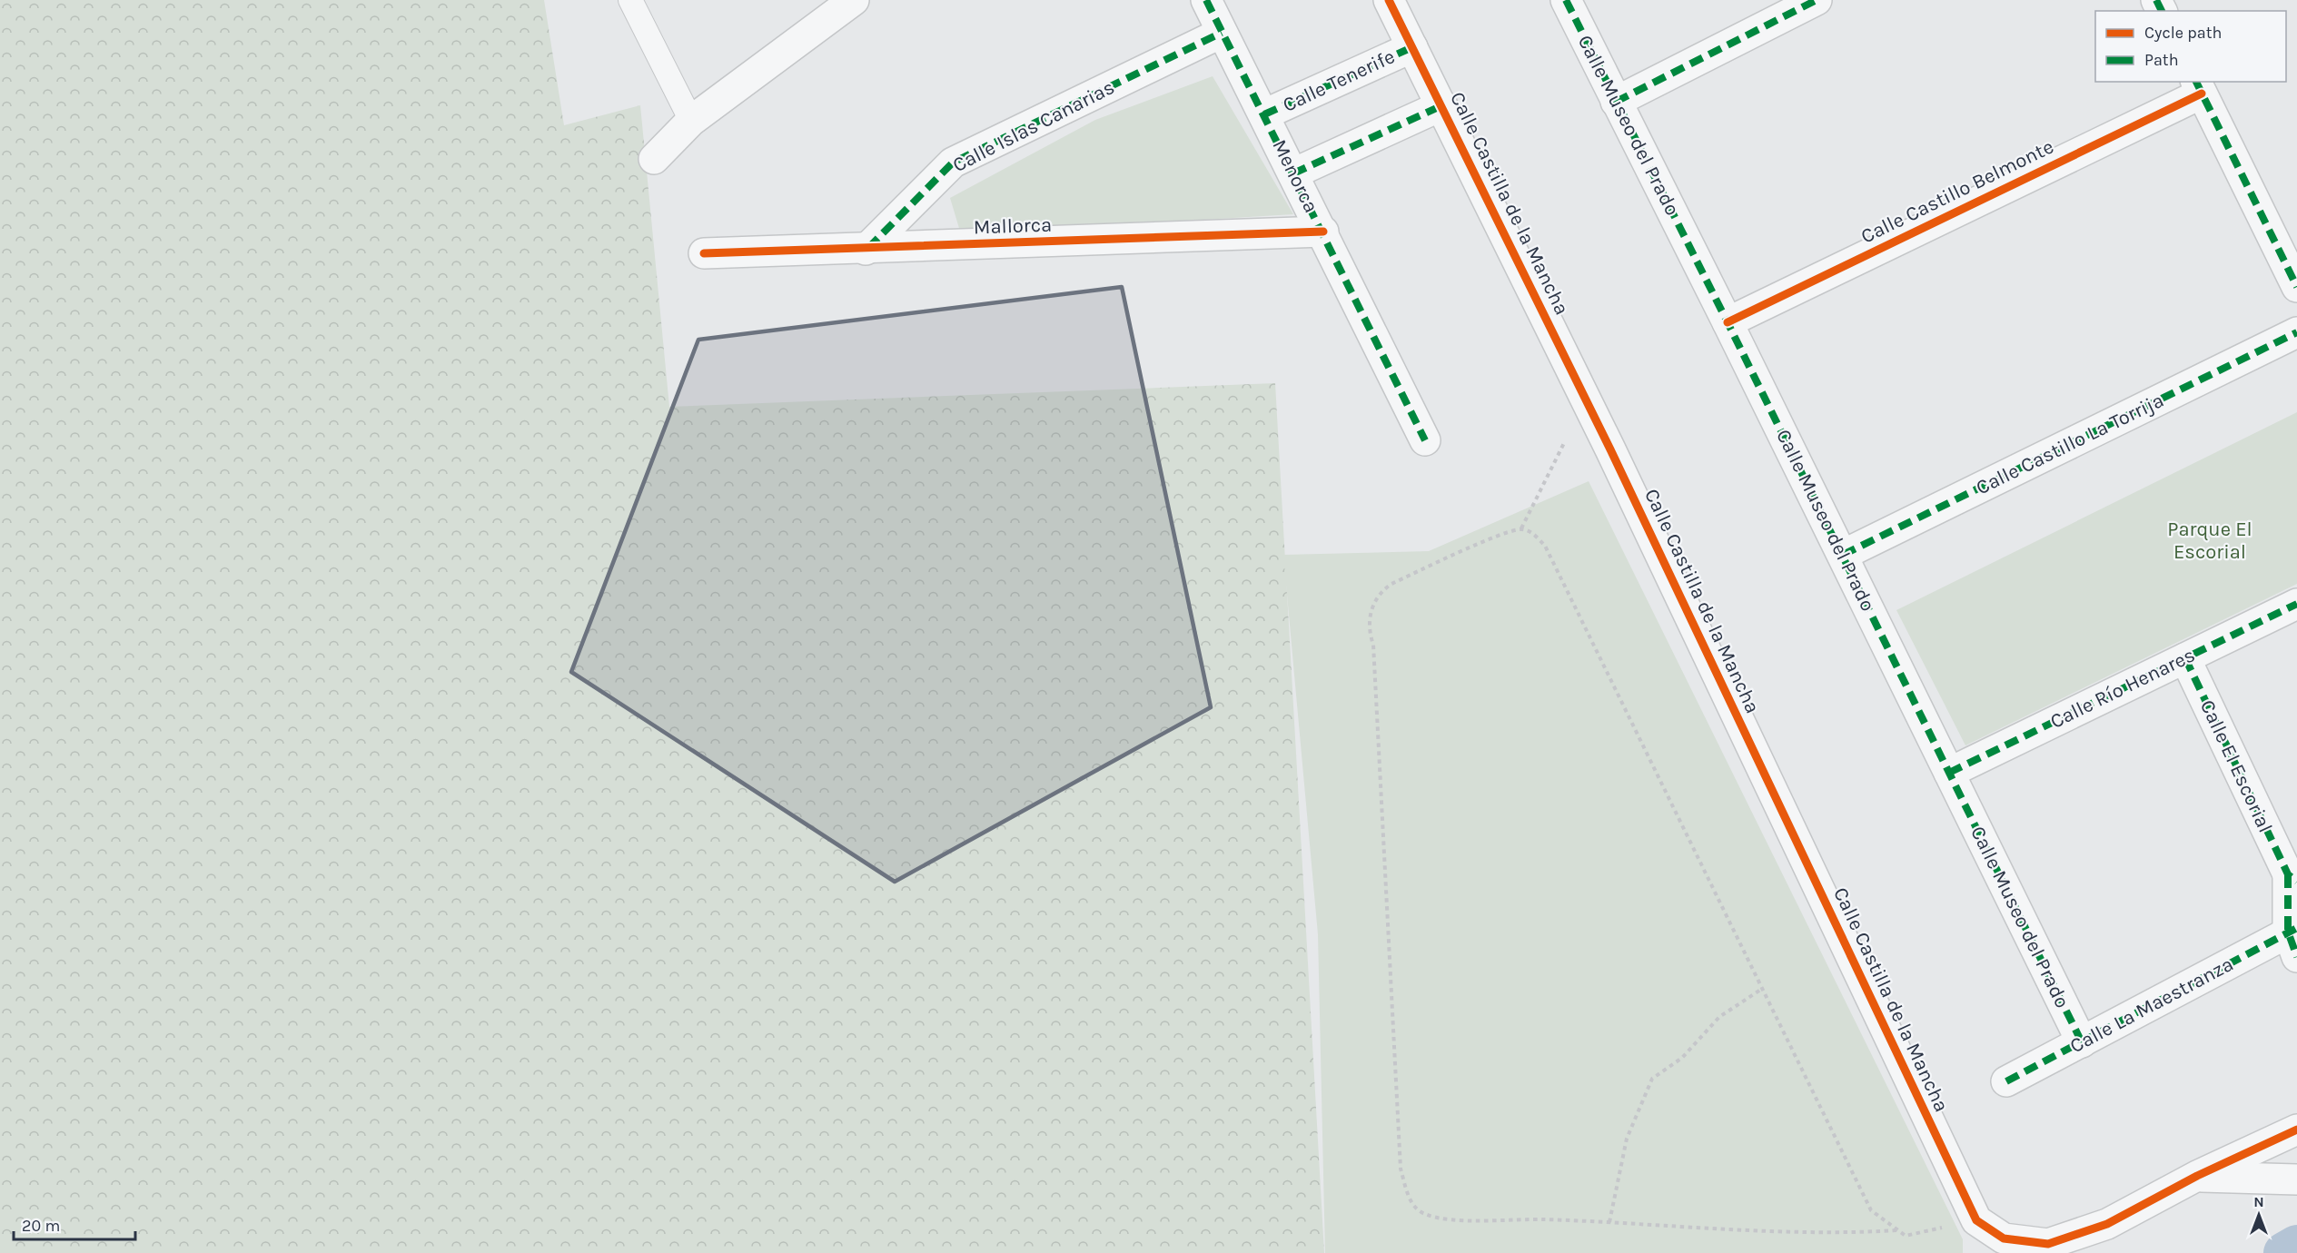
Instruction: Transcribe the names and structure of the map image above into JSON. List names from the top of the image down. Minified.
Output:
{"streets":{"street":["Calle Tenerife","Calle Museo del Prado","Calle Islas Canarias","Menorca","Calle Castillo Belmonte","Calle Castilla de la Mancha","Mallorca","Calle Castillo La Torrija","Calle Río Henares","Calle El Escorial","Calle La Maestranza"]},"crossings":[["Calle Tenerife","Menorca"],["Calle Tenerife","Calle Castilla de la Mancha"],["Calle Museo del Prado","Calle Castillo Belmonte"],["Calle Museo del Prado","Calle Castillo La Torrija"],["Calle Museo del Prado","Calle Río Henares"],["Calle Museo del Prado","Calle La Maestranza"],["Calle Islas Canarias","Menorca"],["Calle Islas Canarias","Mallorca"],["Menorca","Mallorca"],["Calle Río Henares","Calle El Escorial"],["Calle El Escorial","Calle La Maestranza"]],"parks":["Parque El Escorial"],"legend":["Cycle path","Path"],"scale_bar":"20 m","north":"top"}
